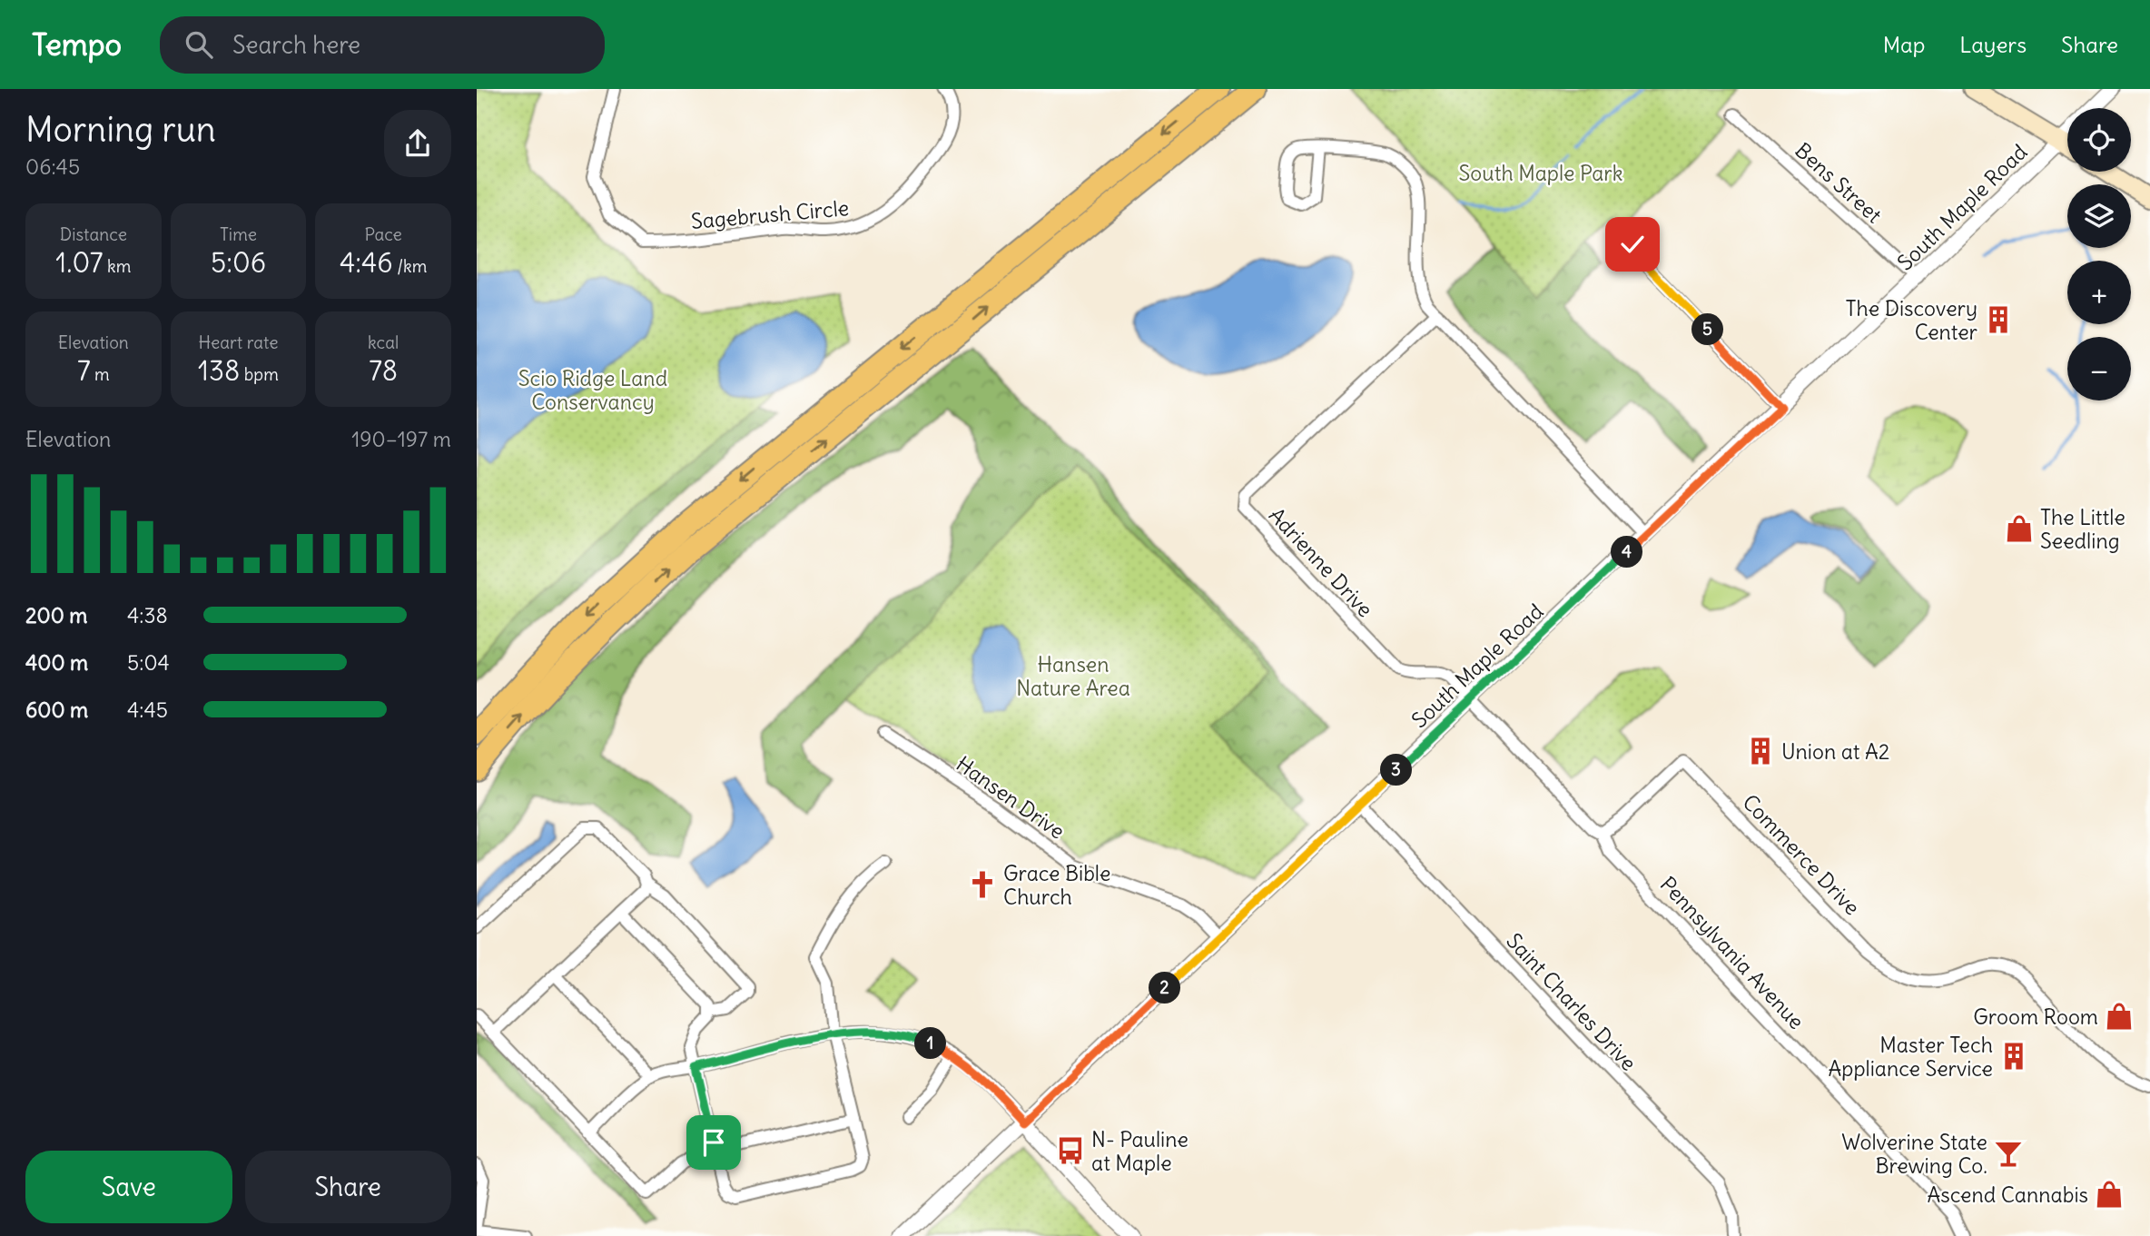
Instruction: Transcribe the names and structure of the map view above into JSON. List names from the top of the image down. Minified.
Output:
{"streets":{"street":["Bens Street","South Maple Road","Sagebrush Circle","Adrienne Drive","Hansen Drive","Commerce Drive","Pennsylvania Avenue","Saint Charles Drive"]},"crossings":[["Bens Street","South Maple Road"],["South Maple Road","Adrienne Drive"],["South Maple Road","Hansen Drive"],["South Maple Road","Pennsylvania Avenue"],["South Maple Road","Saint Charles Drive"],["Adrienne Drive","Pennsylvania Avenue"],["Commerce Drive","Pennsylvania Avenue"]],"parks":["South Maple Park","Scio Ridge Land Conservancy","Hansen Nature Area"],"places":{"building":["The Discovery Center","Union at A2","Master Tech Appliance Service"],"shop":["The Little Seedling","Groom Room","Ascend Cannabis"],"church":["Grace Bible Church"],"bus stop":["N- Pauline at Maple"],"bar":["Wolverine State Brewing Co."]},"page":{"header":"Tempo","search":"Search here","nav":["Map","Layers","Share"],"heading":["Morning run","06:45"],"map_buttons":["+","−"],"stats":[["Distance","1.07 km"],["Time","5:06"],["Pace","4:46 /km"],["Elevation","7 m"],["Heart rate","138 bpm"],["kcal","78"]],"pins":["5","4","3","2","1"],"chart":["Elevation","190–197 m"],"list":[{"name":"200 m","note":"4:38"},{"name":"400 m","note":"5:04"},{"name":"600 m","note":"4:45"}],"buttons":["Save","Share"]}}
